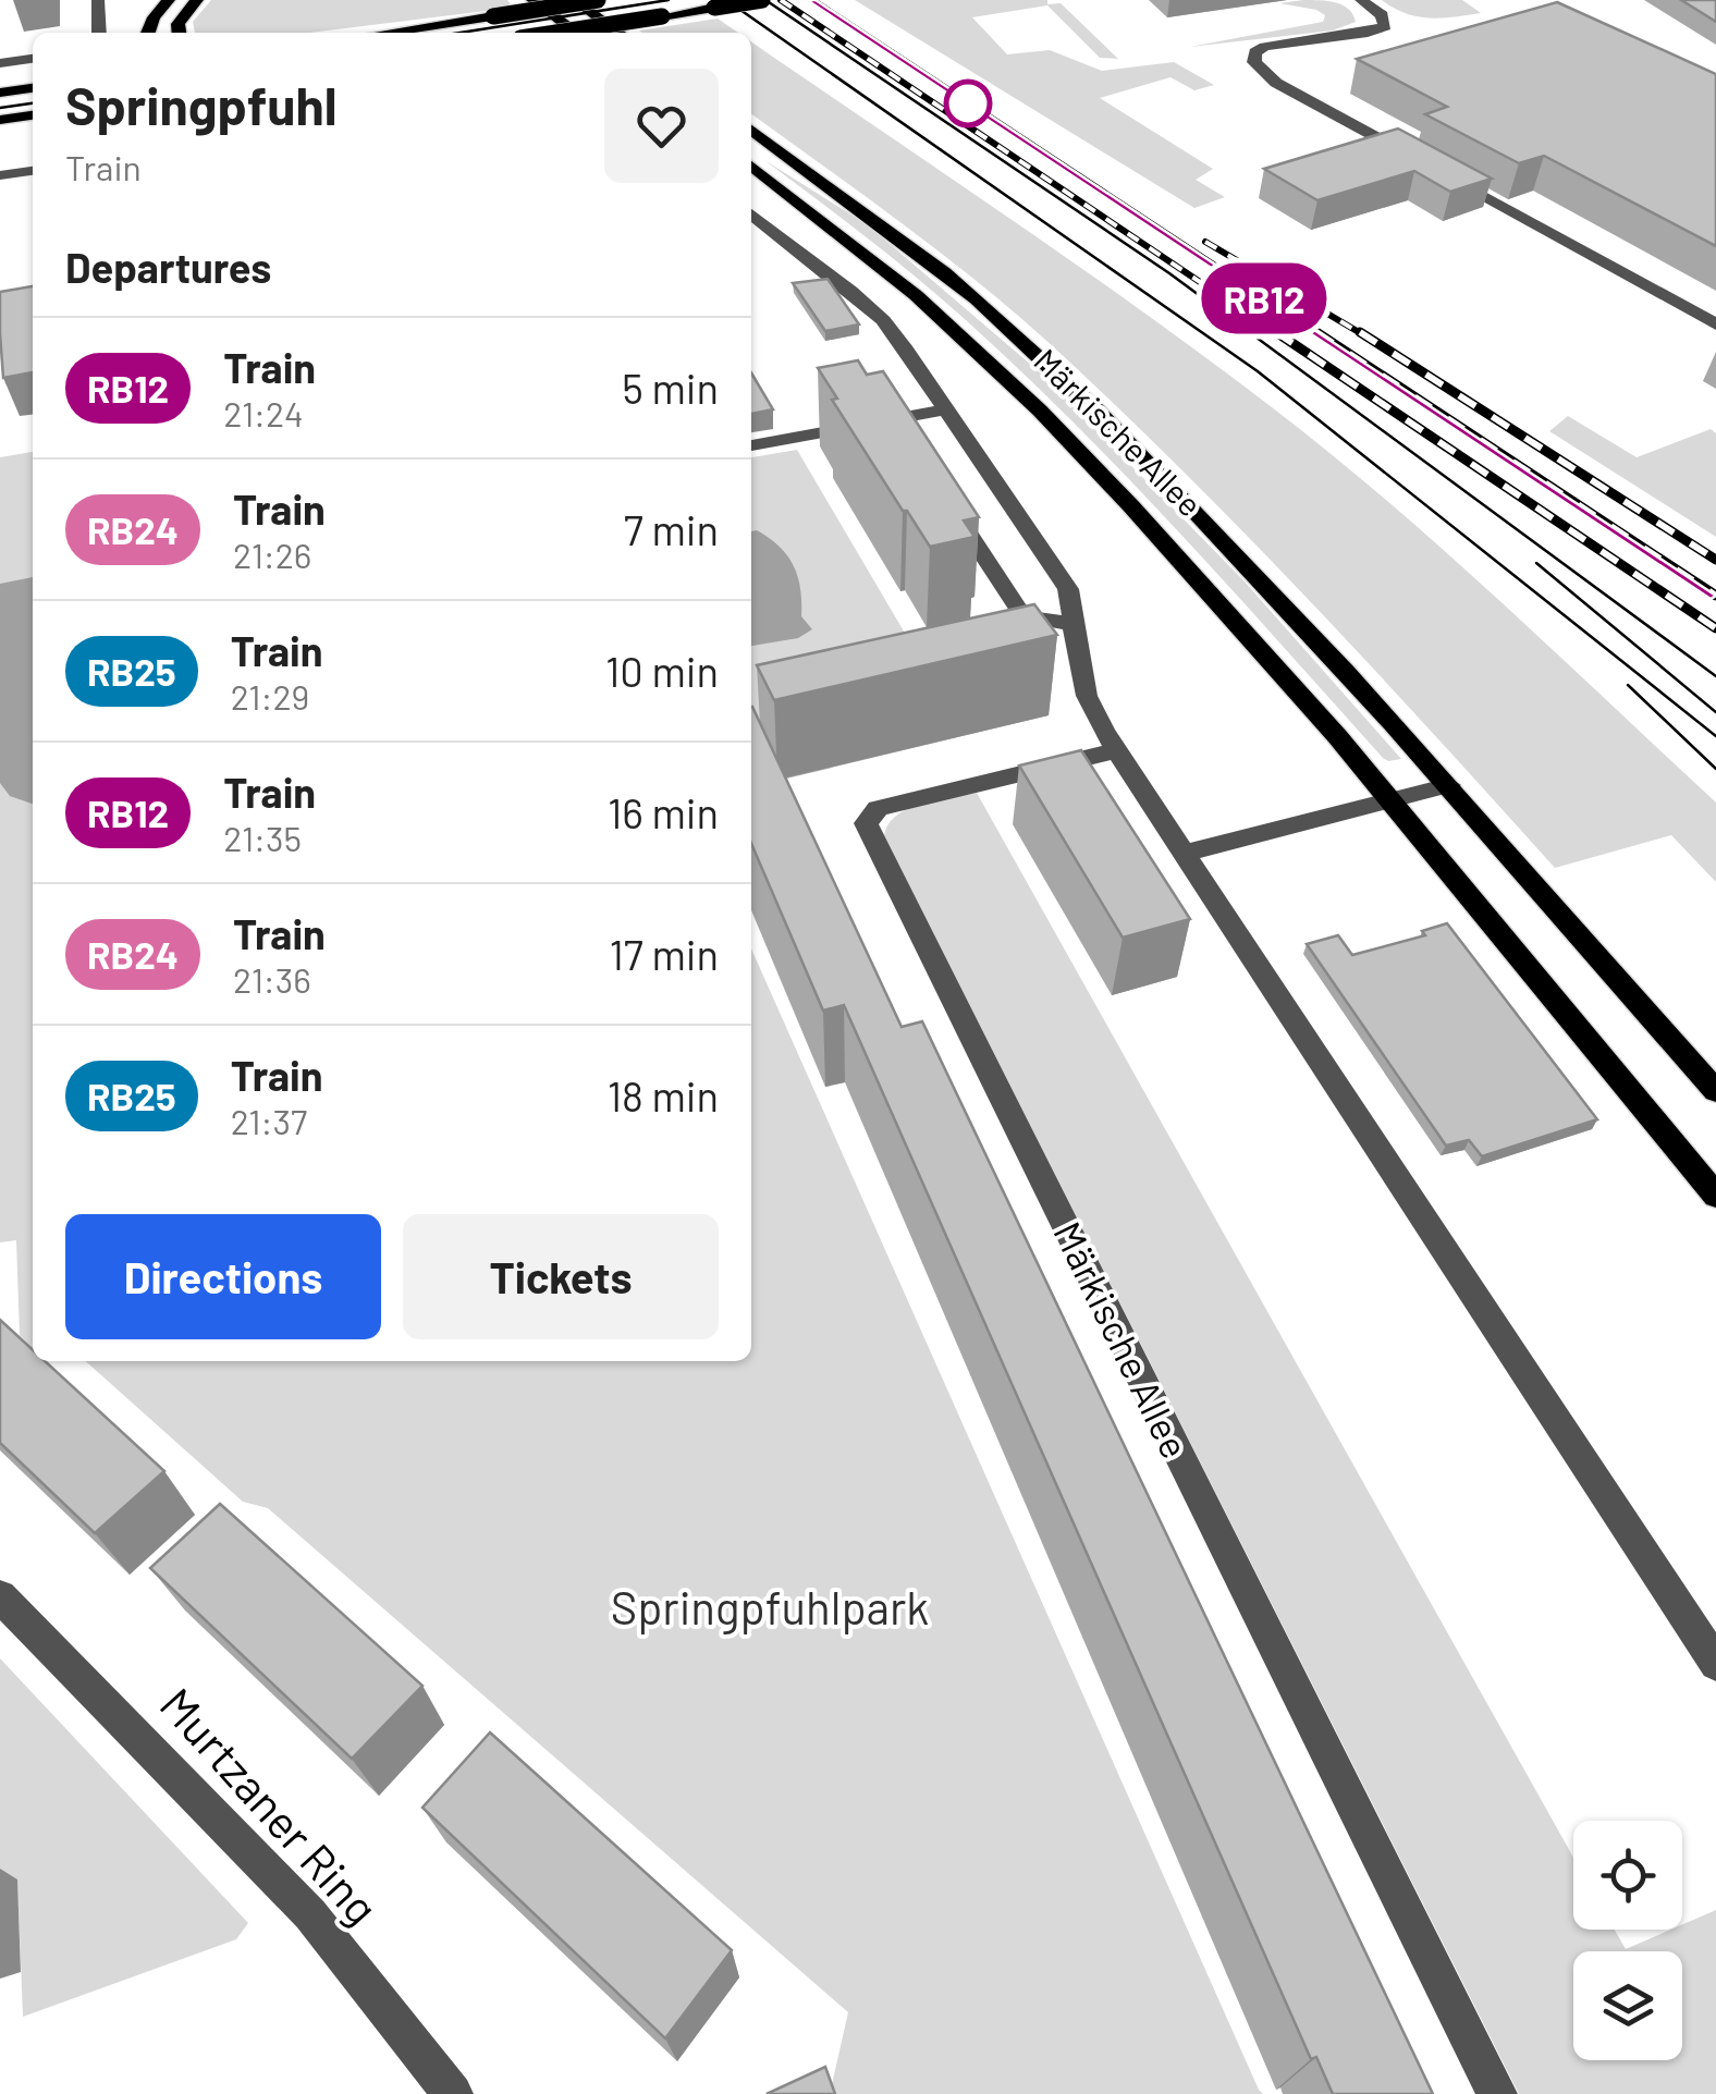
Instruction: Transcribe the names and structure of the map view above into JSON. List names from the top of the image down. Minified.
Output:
{"streets":{"main road":["Märkische Allee"],"street":["Murtzaner Ring"]},"parks":["Springpfuhlpark"],"page":{"on_map":"RB12","heading":[["Springpfuhl","Train"],"Departures"],"list":[{"mark":"RB12","name":"Train","note":"21:24","value":"5 min"},{"mark":"RB24","name":"Train","note":"21:26","value":"7 min"},{"mark":"RB25","name":"Train","note":"21:29","value":"10 min"},{"mark":"RB12","name":"Train","note":"21:35","value":"16 min"},{"mark":"RB24","name":"Train","note":"21:36","value":"17 min"},{"mark":"RB25","name":"Train","note":"21:37","value":"18 min"}],"buttons":["Directions","Tickets"]}}
